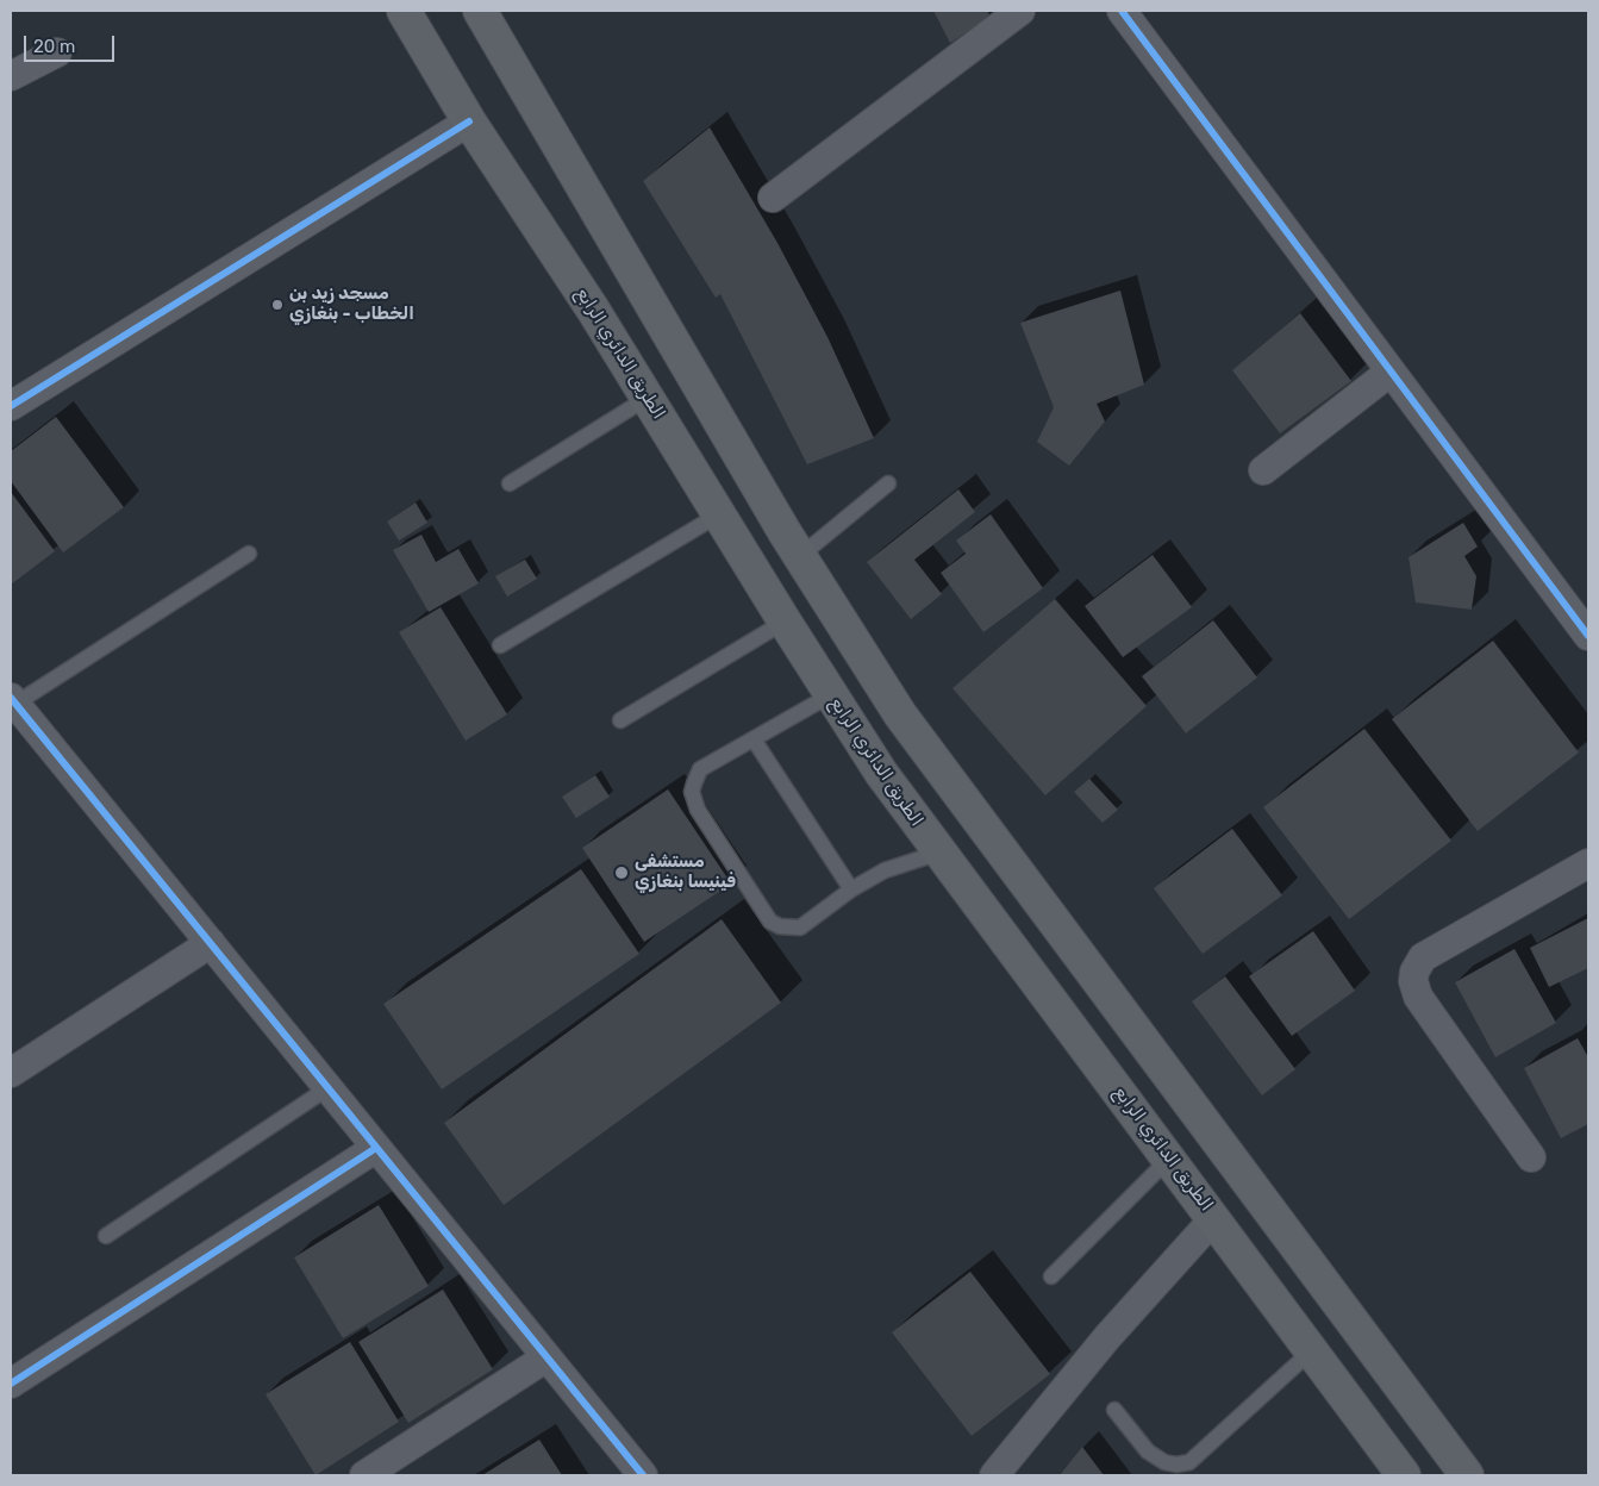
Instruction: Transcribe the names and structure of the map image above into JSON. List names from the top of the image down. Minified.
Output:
{"streets":{"main road":["الطريق الدائري الرابع"]},"places":["مسجد زيد بن الخطاب - بنغازي","مستشفى فينيسا بنغازي"],"scale_bar":"20 m"}
